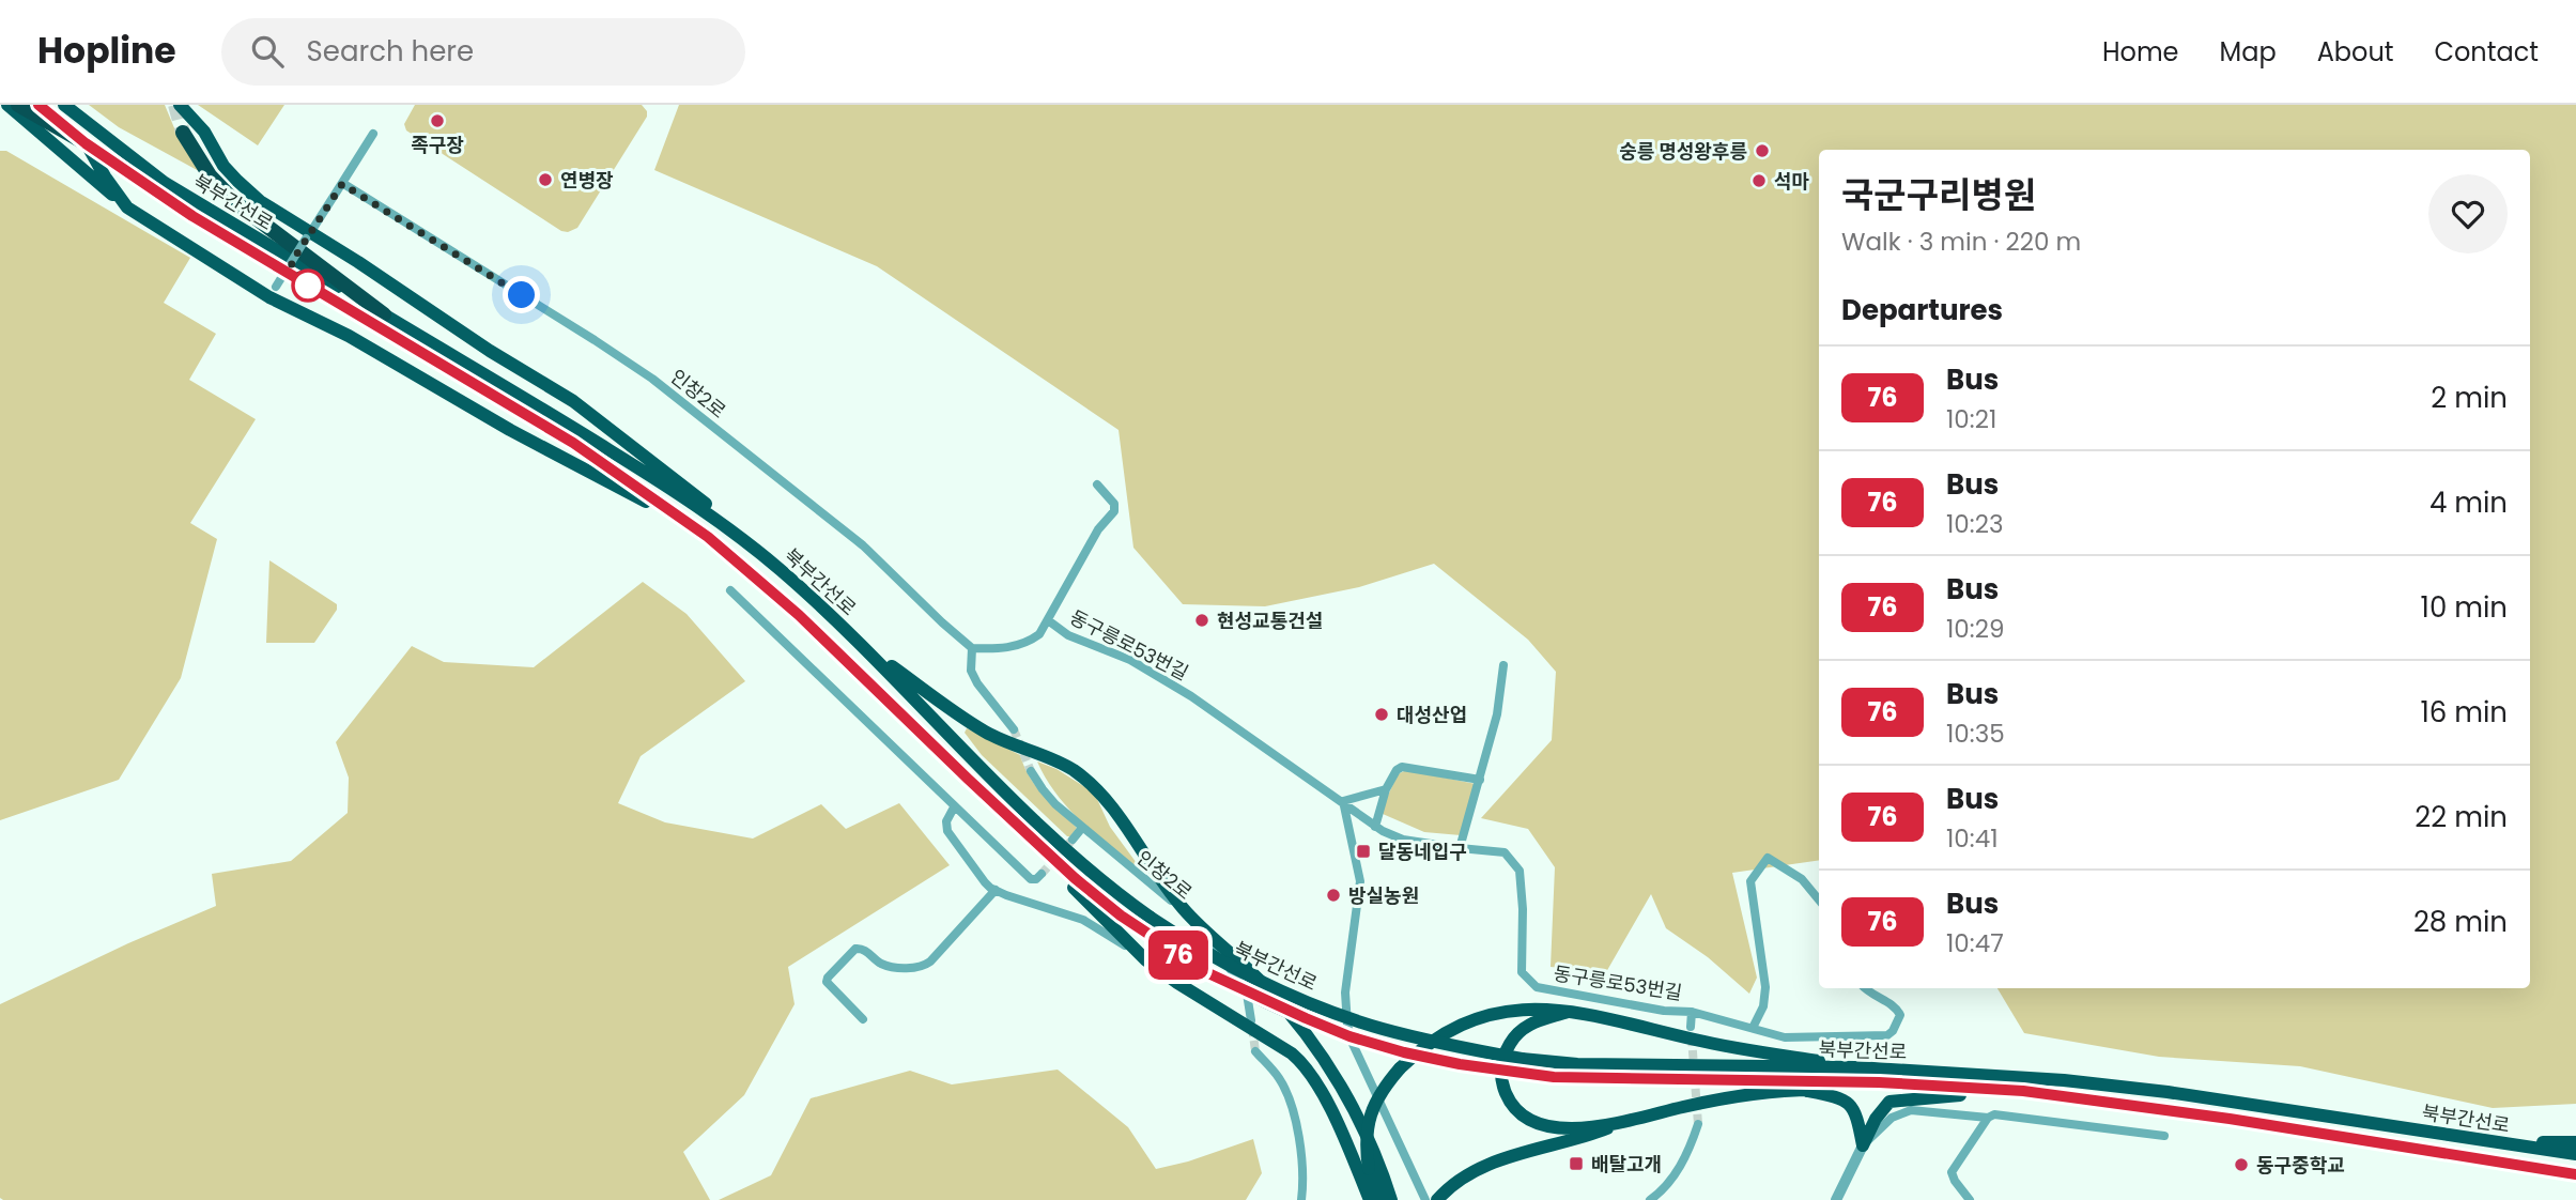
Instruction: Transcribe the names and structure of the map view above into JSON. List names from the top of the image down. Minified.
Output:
{"streets":{"highway":["북부간선로"],"street":["인창2로","동구릉로53번길"]},"places":{"other":["족구장","숭릉 명성왕후릉","연병장","석마","현성교통건설","대성산업","방실농원","동구중학교"],"transit":["달동네입구","배탈고개"]},"lines":["bus line 76"],"page":{"header":"Hopline","search":"Search here","nav":["Home","Map","About","Contact"],"on_map":"76","heading":[["국군구리병원","Walk · 3 min · 220 m"],"Departures"],"list":[{"mark":"76","name":"Bus","note":"10:21","value":"2 min"},{"mark":"76","name":"Bus","note":"10:23","value":"4 min"},{"mark":"76","name":"Bus","note":"10:29","value":"10 min"},{"mark":"76","name":"Bus","note":"10:35","value":"16 min"},{"mark":"76","name":"Bus","note":"10:41","value":"22 min"},{"mark":"76","name":"Bus","note":"10:47","value":"28 min"}]}}
